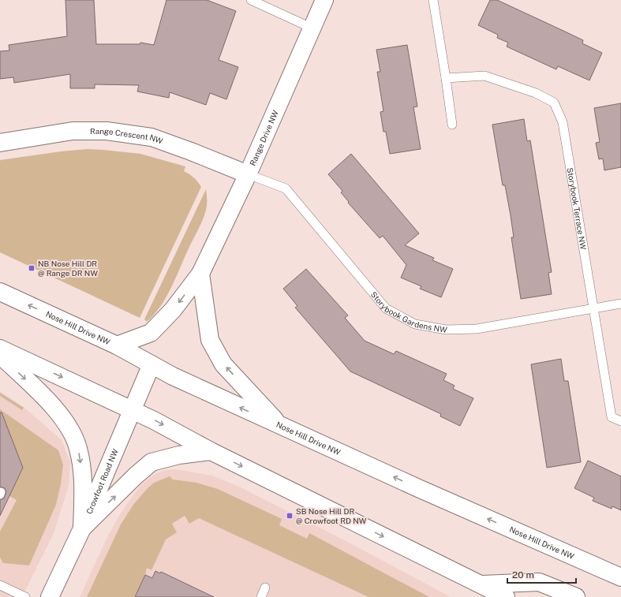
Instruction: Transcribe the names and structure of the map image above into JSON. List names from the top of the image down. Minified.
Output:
{"streets":{"main road":["Range Crescent NW","Range Drive NW","Nose Hill Drive NW","Crowfoot Road NW"],"lane":["Storybook Terrace NW","Storybook Gardens NW"]},"crossings":[["Range Crescent NW","Range Drive NW"],["Range Crescent NW","Storybook Gardens NW"],["Range Drive NW","Storybook Gardens NW"],["Range Drive NW","Nose Hill Drive NW"],["Storybook Terrace NW","Storybook Gardens NW"],["Nose Hill Drive NW","Crowfoot Road NW"]],"places":{"transit":["NB Nose Hill DR @ Range DR NW","SB Nose Hill DR @ Crowfoot RD NW"]},"scale_bar":"20 m"}
